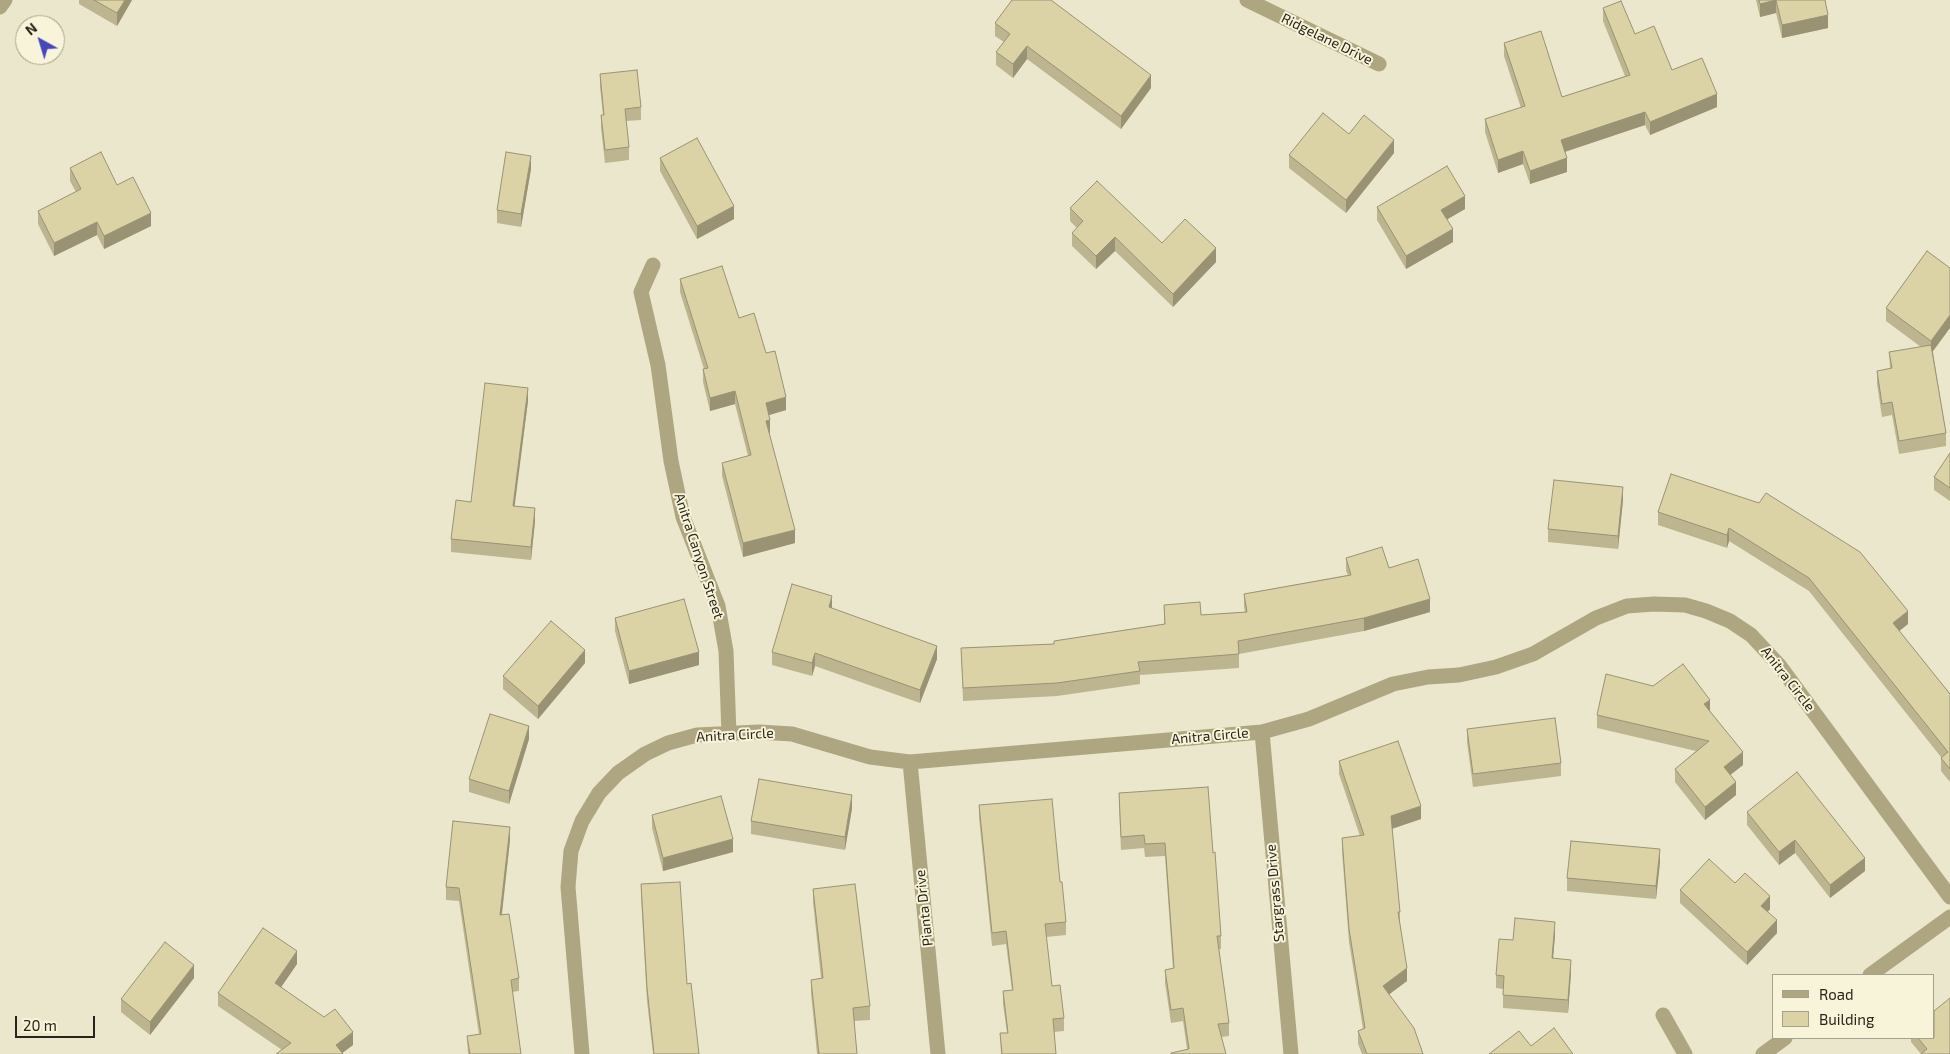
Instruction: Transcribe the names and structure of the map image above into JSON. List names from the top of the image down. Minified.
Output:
{"streets":{"street":["Ridgelane Drive","Anitra Canyon Street","Anitra Circle","Stargrass Drive","Pianta Drive"]},"crossings":[["Anitra Canyon Street","Anitra Circle"],["Anitra Circle","Stargrass Drive"],["Anitra Circle","Pianta Drive"]],"legend":["Road","Building"],"scale_bar":"20 m","north":"top left"}
